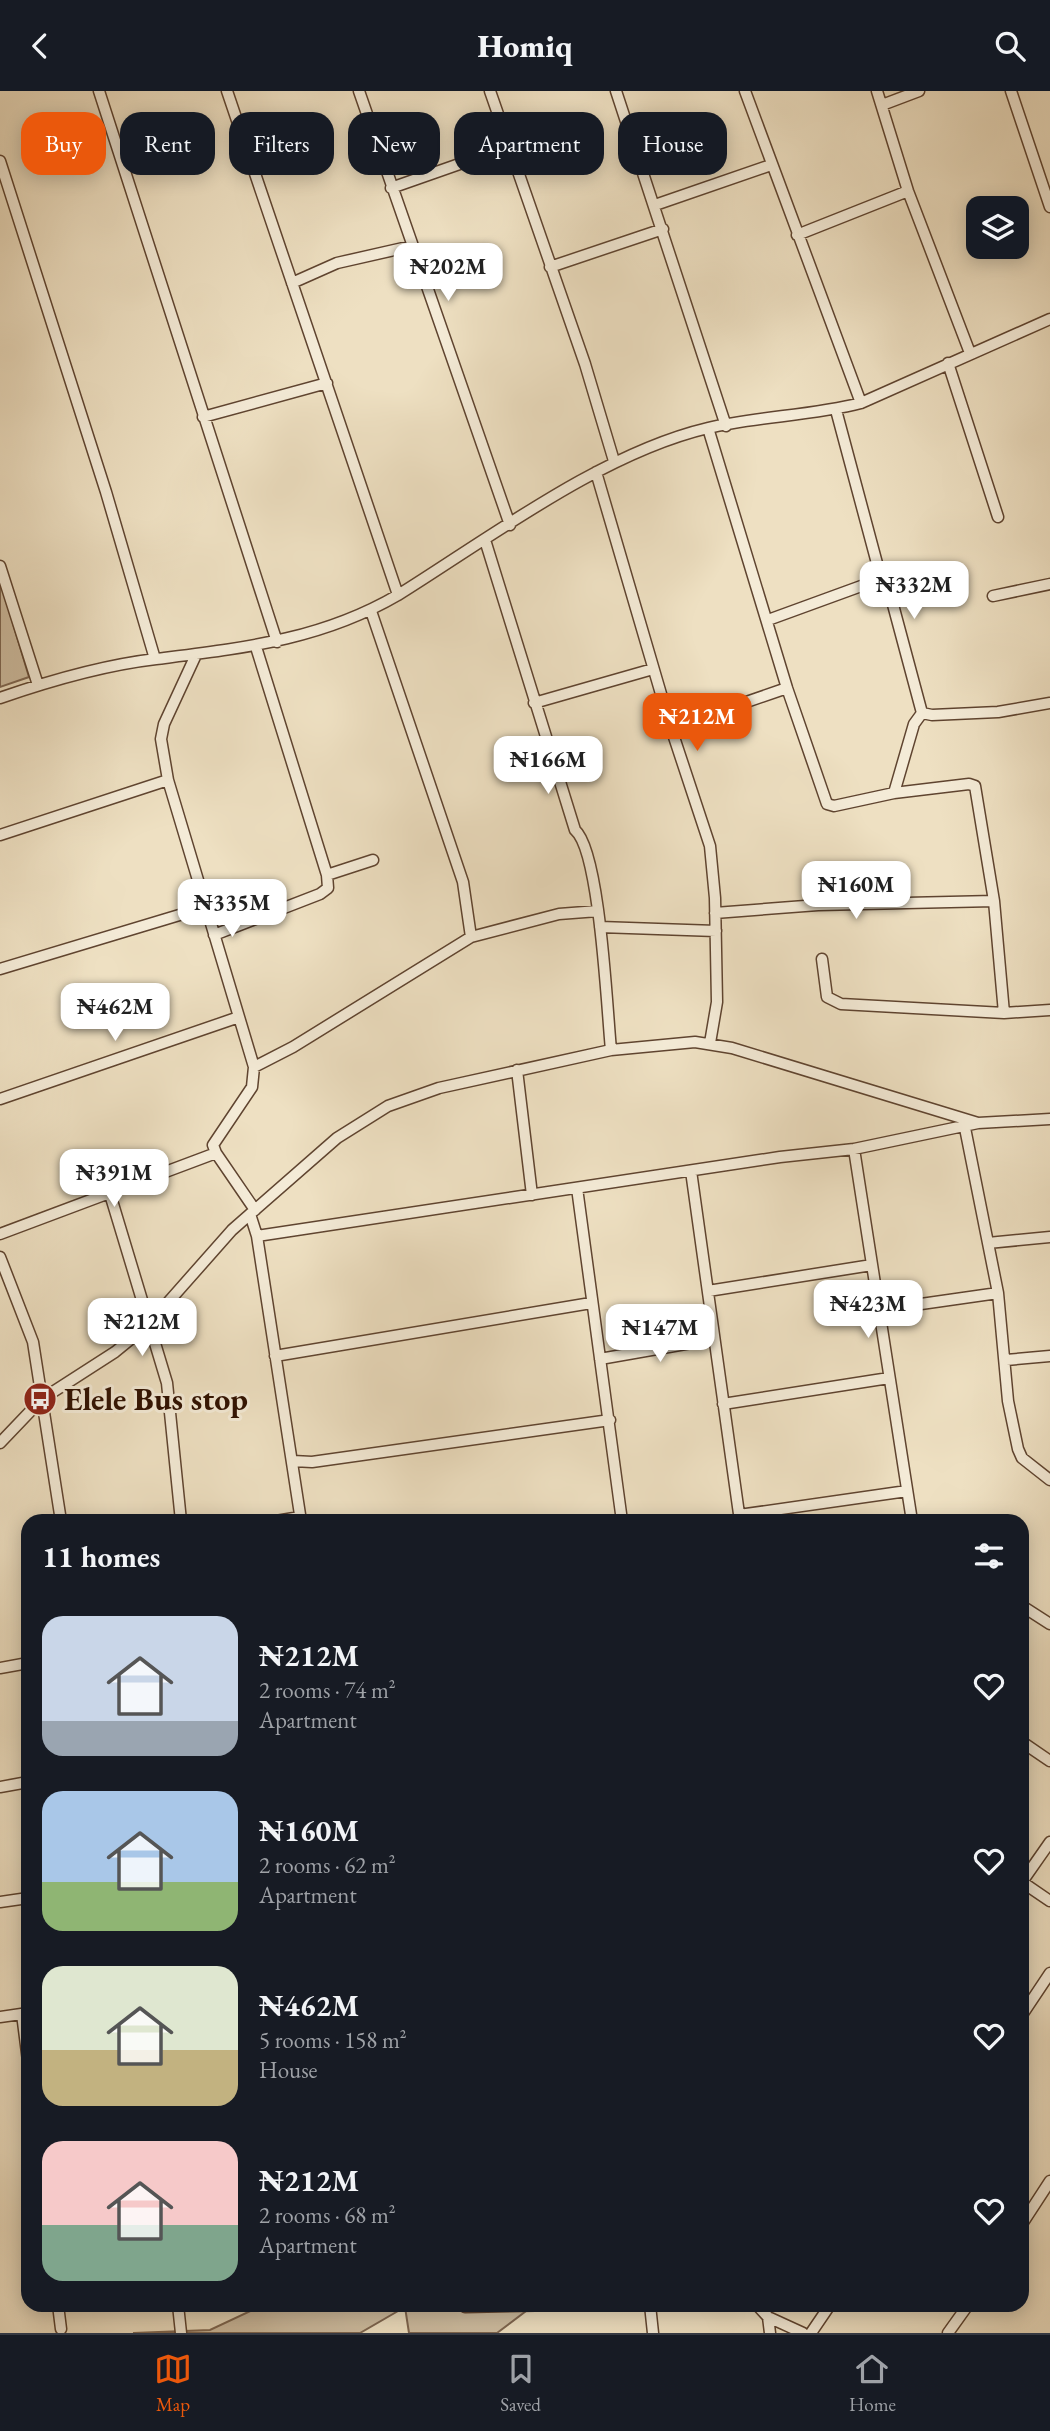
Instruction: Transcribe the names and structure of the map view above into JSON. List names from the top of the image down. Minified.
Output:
{"places":{"bus stop":["Elele Bus stop"]},"page":{"header":"Homiq","chip":["Buy","Rent","Filters","New","Apartment","House"],"price":["₦202M","₦332M","₦212M","₦166M","₦160M","₦335M","₦462M","₦391M","₦423M","₦212M","₦147M"],"heading":"11 homes","list":[{"name":"₦212M","note":"2 rooms · 74 m² · Apartment"},{"name":"₦160M","note":"2 rooms · 62 m² · Apartment"},{"name":"₦462M","note":"5 rooms · 158 m² · House"},{"name":"₦212M","note":"2 rooms · 68 m² · Apartment"}],"tabs":["Map","Saved","Home"]}}
